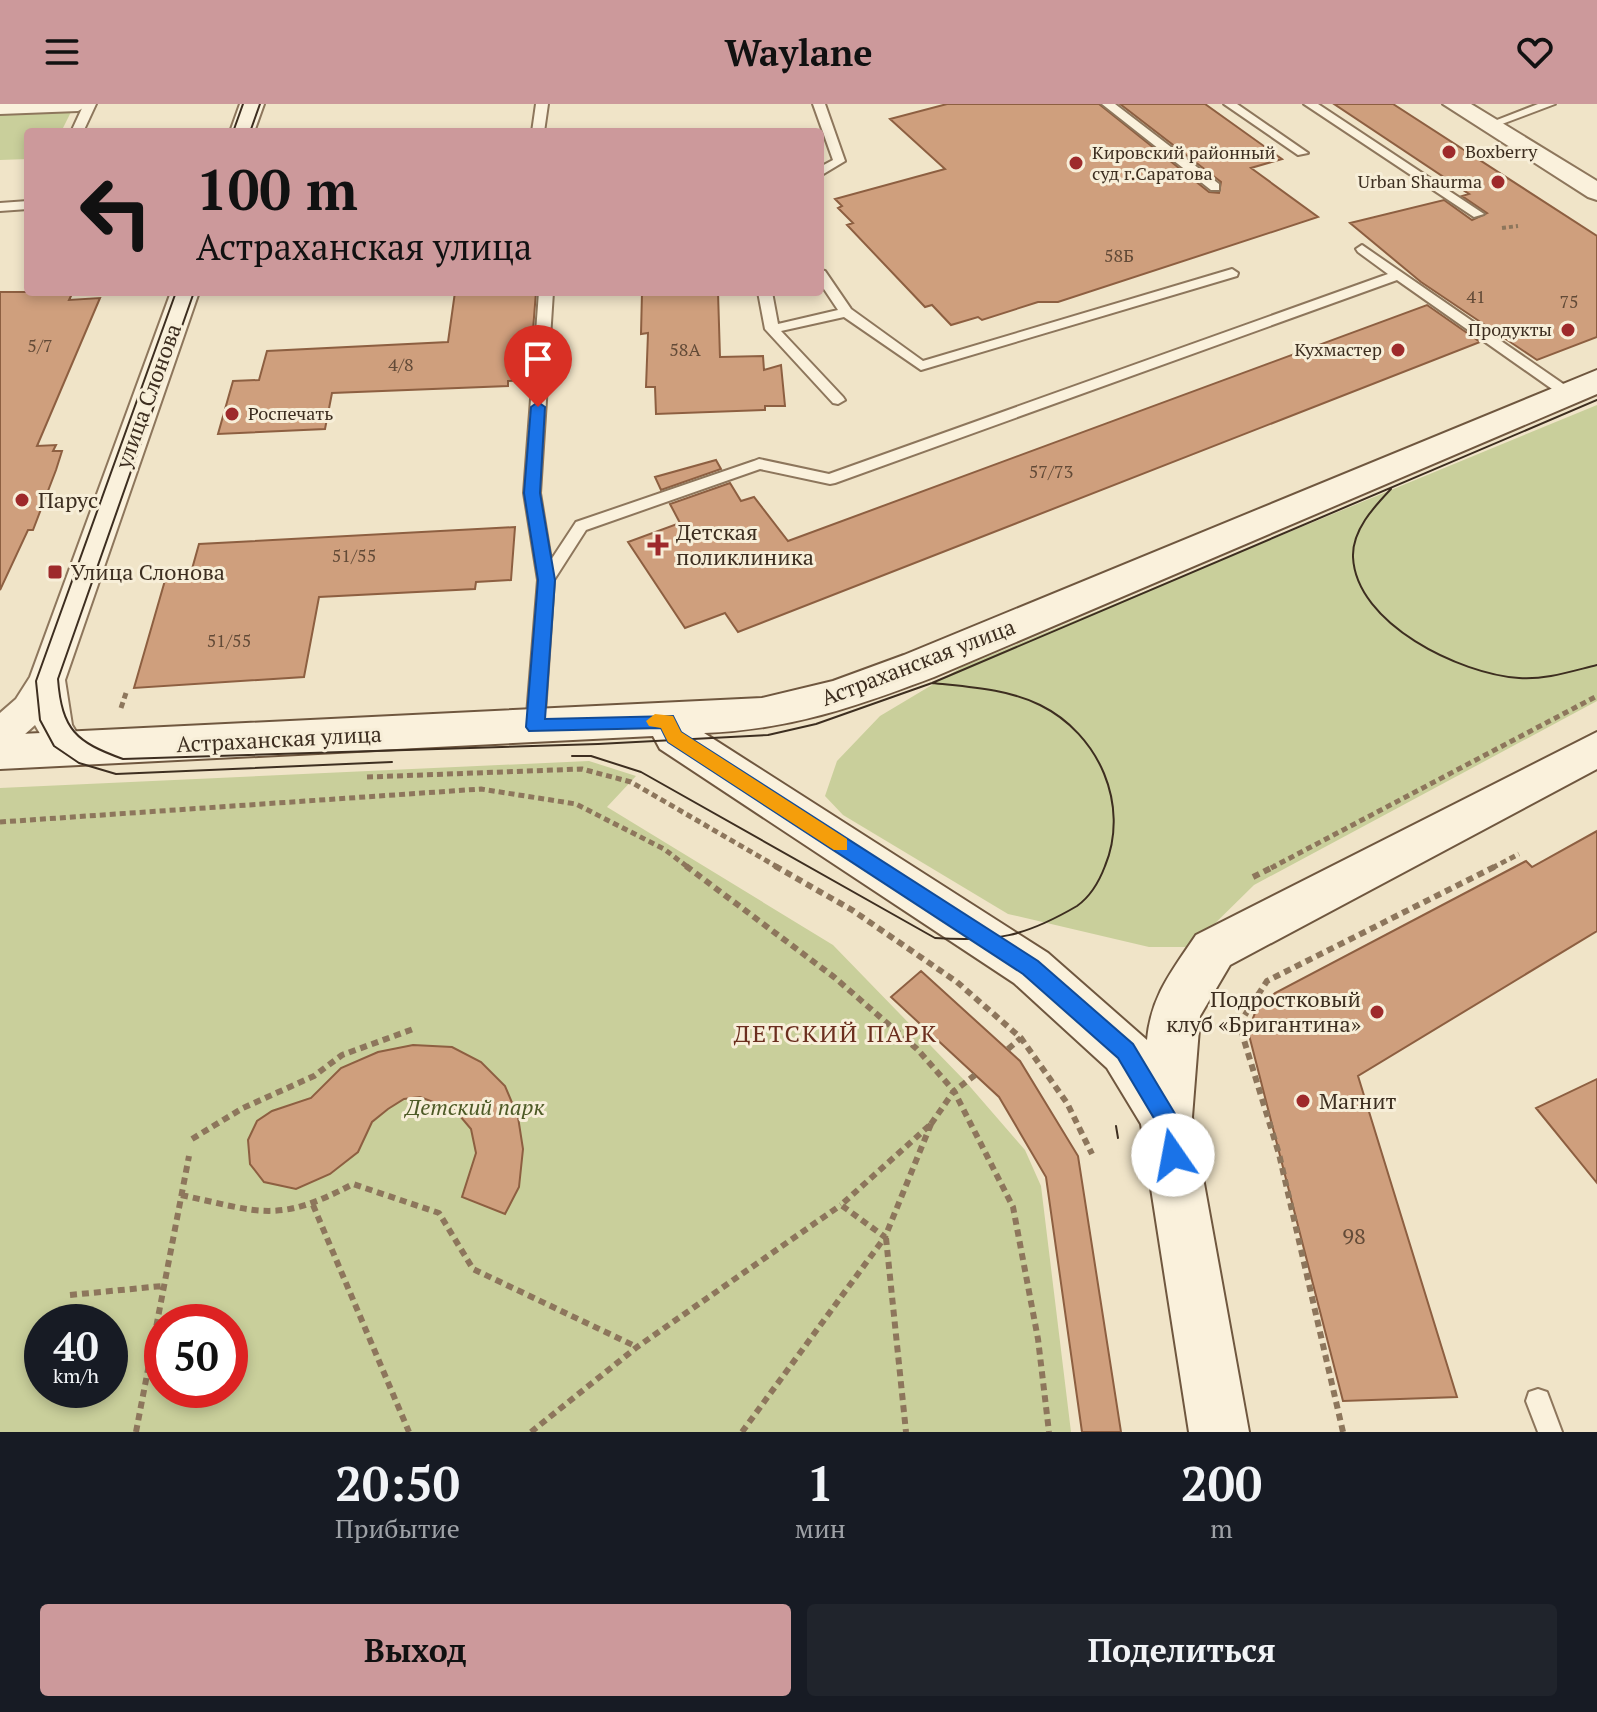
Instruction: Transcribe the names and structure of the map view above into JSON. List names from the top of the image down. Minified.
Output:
{"streets":{"main road":["Астраханская улица"],"street":["улица Слонова"]},"crossings":[["улица Слонова","Астраханская улица"]],"districts":["ДЕТСКИЙ ПАРК"],"parks":["Детский парк"],"places":{"other":["Boxberry","Кировский районный суд г.Саратова","Urban Shaurma","Продукты","Кухмастер","Роспечать","Парус","Подростковый клуб «Бригантина»","Магнит"],"health":["Детская поликлиника"],"transit":["Улица Слонова"]},"house_numbers":["58Б","41","75","5/7","58А","4/8","57/73","51/55","51/55","98"],"page":{"header":"Waylane","turn":["100 m","Астраханская улица"],"speed":"40 km/h","limit":"50","eta":["20:50","Прибытие","1","мин","200","m"],"buttons":["Выход","Поделиться"]}}
